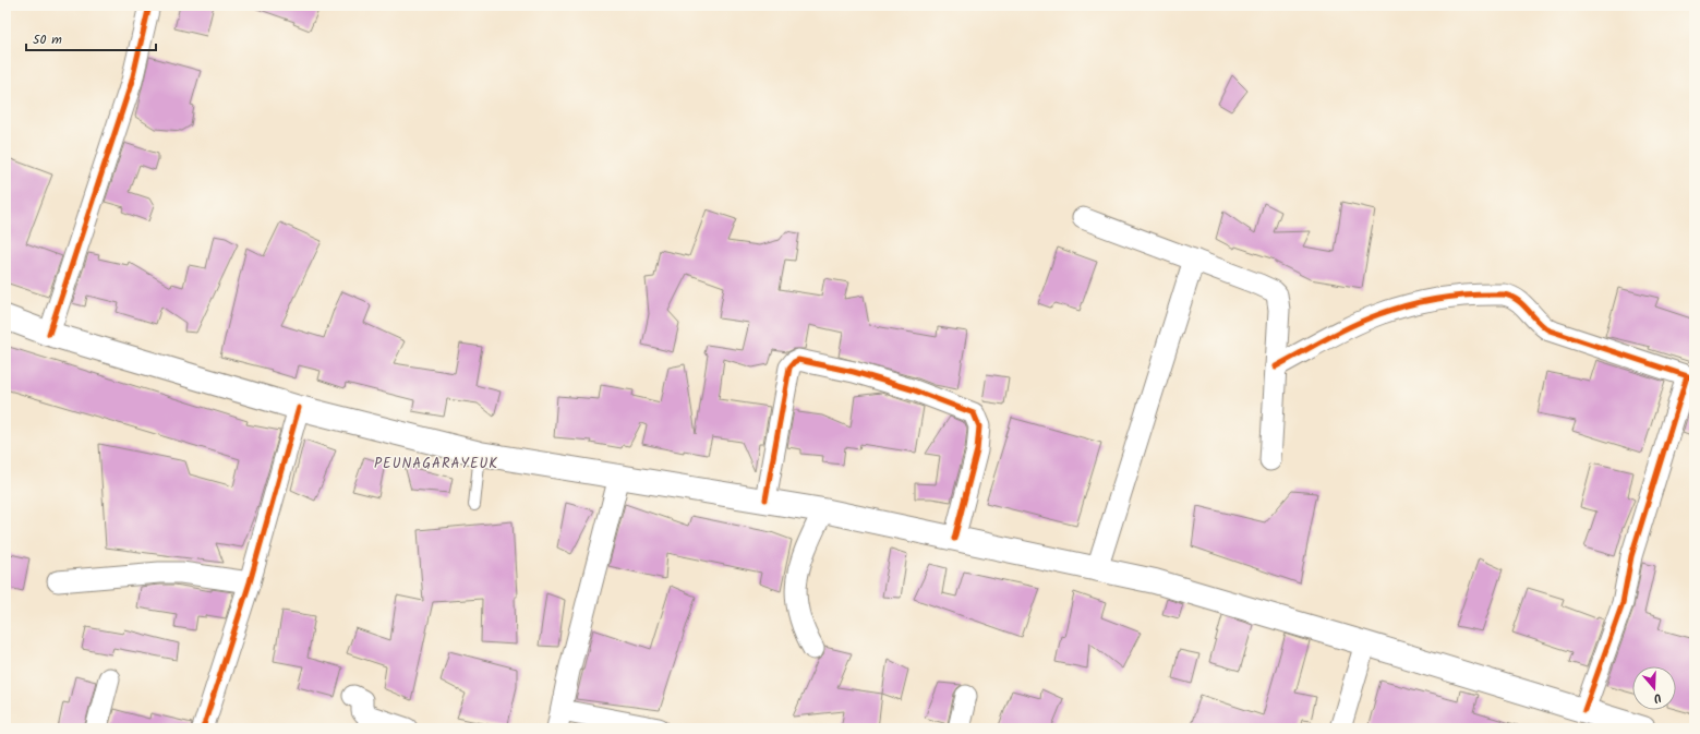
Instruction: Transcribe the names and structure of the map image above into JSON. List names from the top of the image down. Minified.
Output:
{"districts":["PEUNAGARAYEUK"],"scale_bar":"50 m","north":"bottom"}
